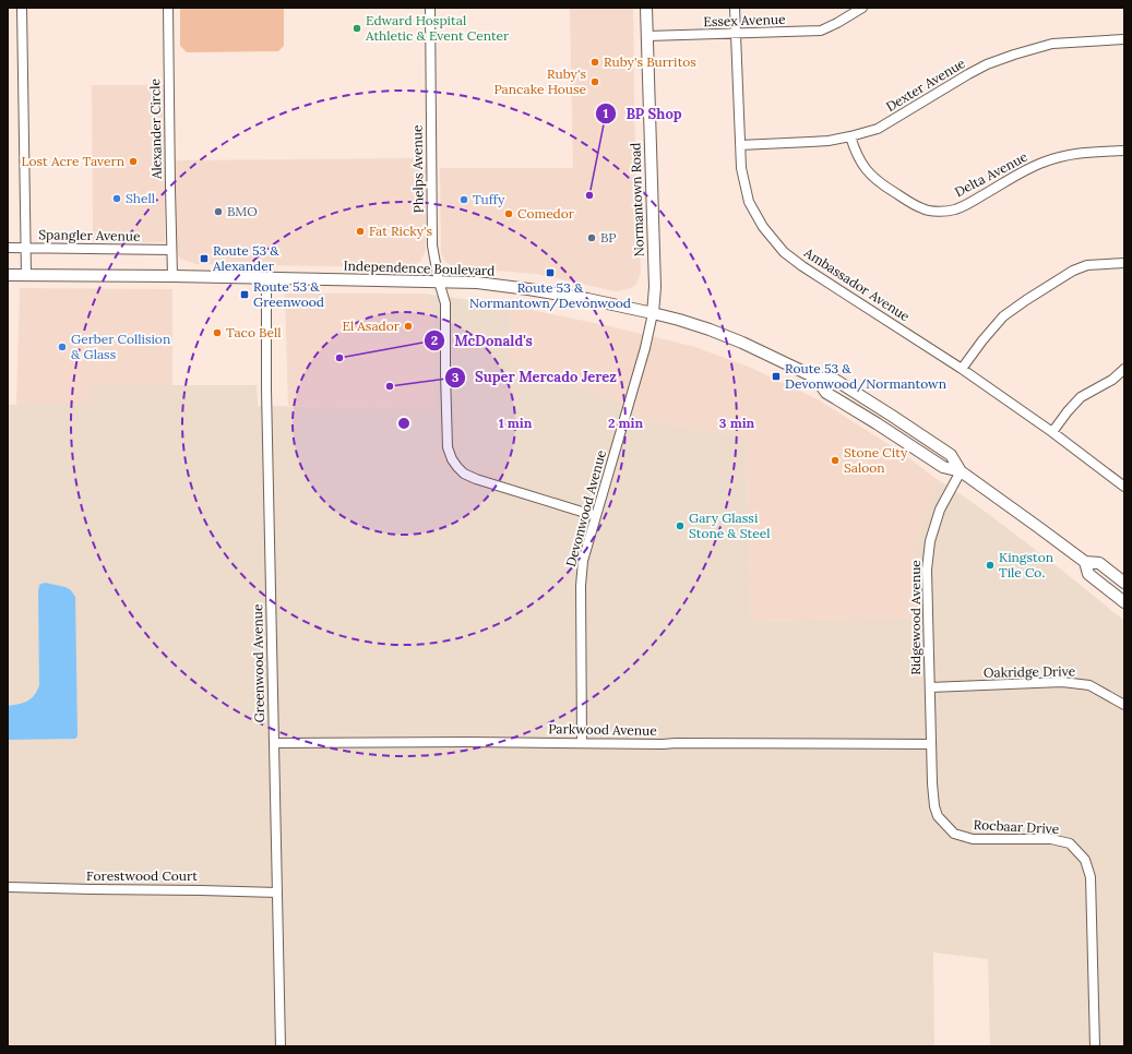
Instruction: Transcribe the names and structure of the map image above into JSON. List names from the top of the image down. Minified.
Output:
{"streets":{"main road":["Normantown Road","Independence Boulevard"],"street":["Essex Avenue","Dexter Avenue","Alexander Circle","Phelps Avenue","Delta Avenue","Spangler Avenue","Ambassador Avenue","Devonwood Avenue","Ridgewood Avenue","Greenwood Avenue","Oakridge Drive","Parkwood Avenue","Rocbaar Drive","Forestwood Court"]},"crossings":[["Essex Avenue","Normantown Road"],["Essex Avenue","Ambassador Avenue"],["Dexter Avenue","Delta Avenue"],["Dexter Avenue","Ambassador Avenue"],["Alexander Circle","Spangler Avenue"],["Alexander Circle","Independence Boulevard"],["Phelps Avenue","Independence Boulevard"],["Phelps Avenue","Devonwood Avenue"],["Normantown Road","Independence Boulevard"],["Normantown Road","Devonwood Avenue"],["Independence Boulevard","Devonwood Avenue"],["Independence Boulevard","Ridgewood Avenue"],["Independence Boulevard","Greenwood Avenue"],["Devonwood Avenue","Parkwood Avenue"],["Ridgewood Avenue","Oakridge Drive"],["Ridgewood Avenue","Parkwood Avenue"],["Ridgewood Avenue","Rocbaar Drive"],["Greenwood Avenue","Parkwood Avenue"],["Greenwood Avenue","Forestwood Court"],["Parkwood Avenue","Rocbaar Drive"]],"places":{"other":["Edward Hospital Athletic & Event Center","Ruby's Burritos","Ruby's Pancake House","Lost Acre Tavern","BP Shop","Shell","Tuffy","BMO","Comedor","Fat Ricky's","BP","El Asador","Taco Bell","Gerber Collision & Glass","McDonald's","Super Mercado Jerez","Stone City Saloon","Gary Glassi Stone & Steel","Kingston Tile Co."],"transit":["Route 53 & Alexander","Route 53 & Normantown/Devonwood","Route 53 & Greenwood","Route 53 & Devonwood/Normantown"]},"rings":["1 min","2 min","3 min"]}
